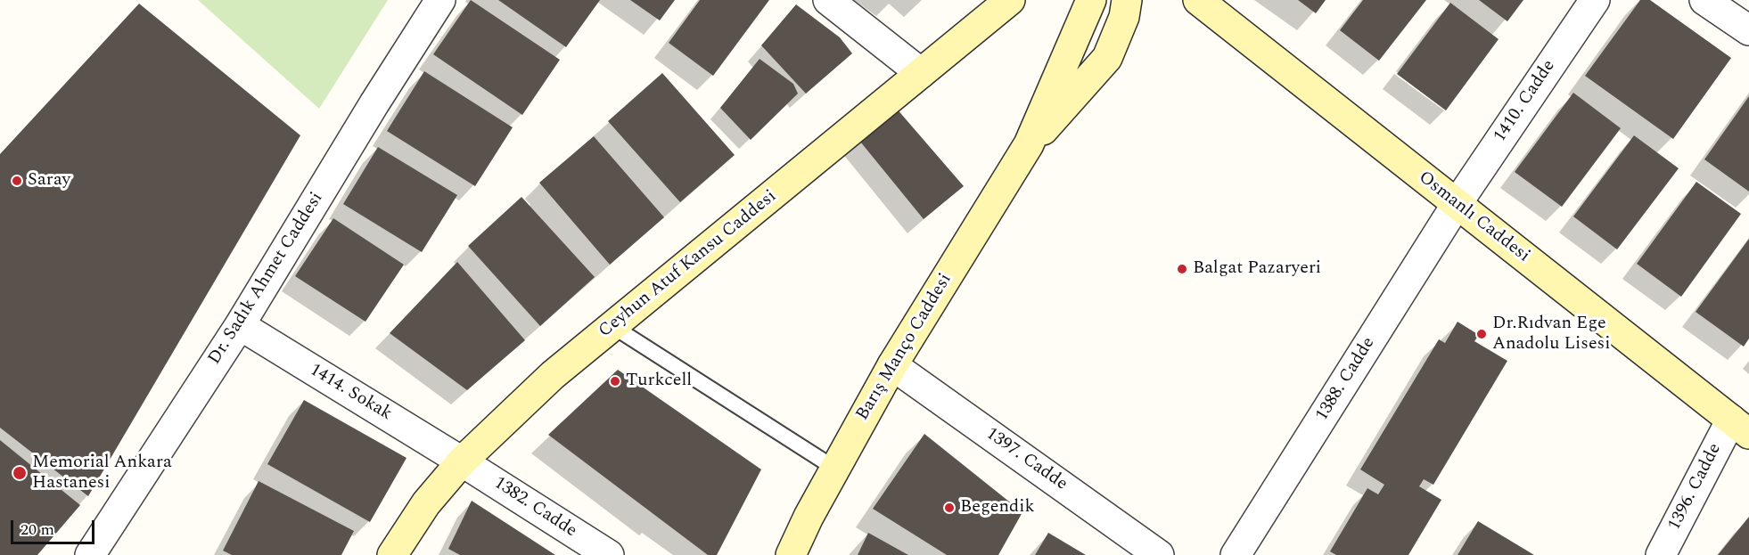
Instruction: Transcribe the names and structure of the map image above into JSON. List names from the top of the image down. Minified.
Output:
{"streets":{"street":["1410. Cadde","Osmanlı Caddesi","Ceyhun Atuf Kansu Caddesi","Dr. Sadık Ahmet Caddesi","Barış Manço Caddesi","1388. Cadde","1414. Sokak","1397. Cadde","1396. Cadde","1382. Cadde"]},"crossings":[["1410. Cadde","Osmanlı Caddesi"],["1410. Cadde","1388. Cadde"],["Osmanlı Caddesi","1388. Cadde"],["Osmanlı Caddesi","1396. Cadde"],["Ceyhun Atuf Kansu Caddesi","1414. Sokak"],["Ceyhun Atuf Kansu Caddesi","1382. Cadde"],["Dr. Sadık Ahmet Caddesi","1414. Sokak"],["Barış Manço Caddesi","1397. Cadde"],["1414. Sokak","1382. Cadde"]],"places":["Saray","Balgat Pazaryeri","Dr.Rıdvan Ege Anadolu Lisesi","Turkcell","Memorial Ankara Hastanesi","Begendik"],"scale_bar":"20 m"}
